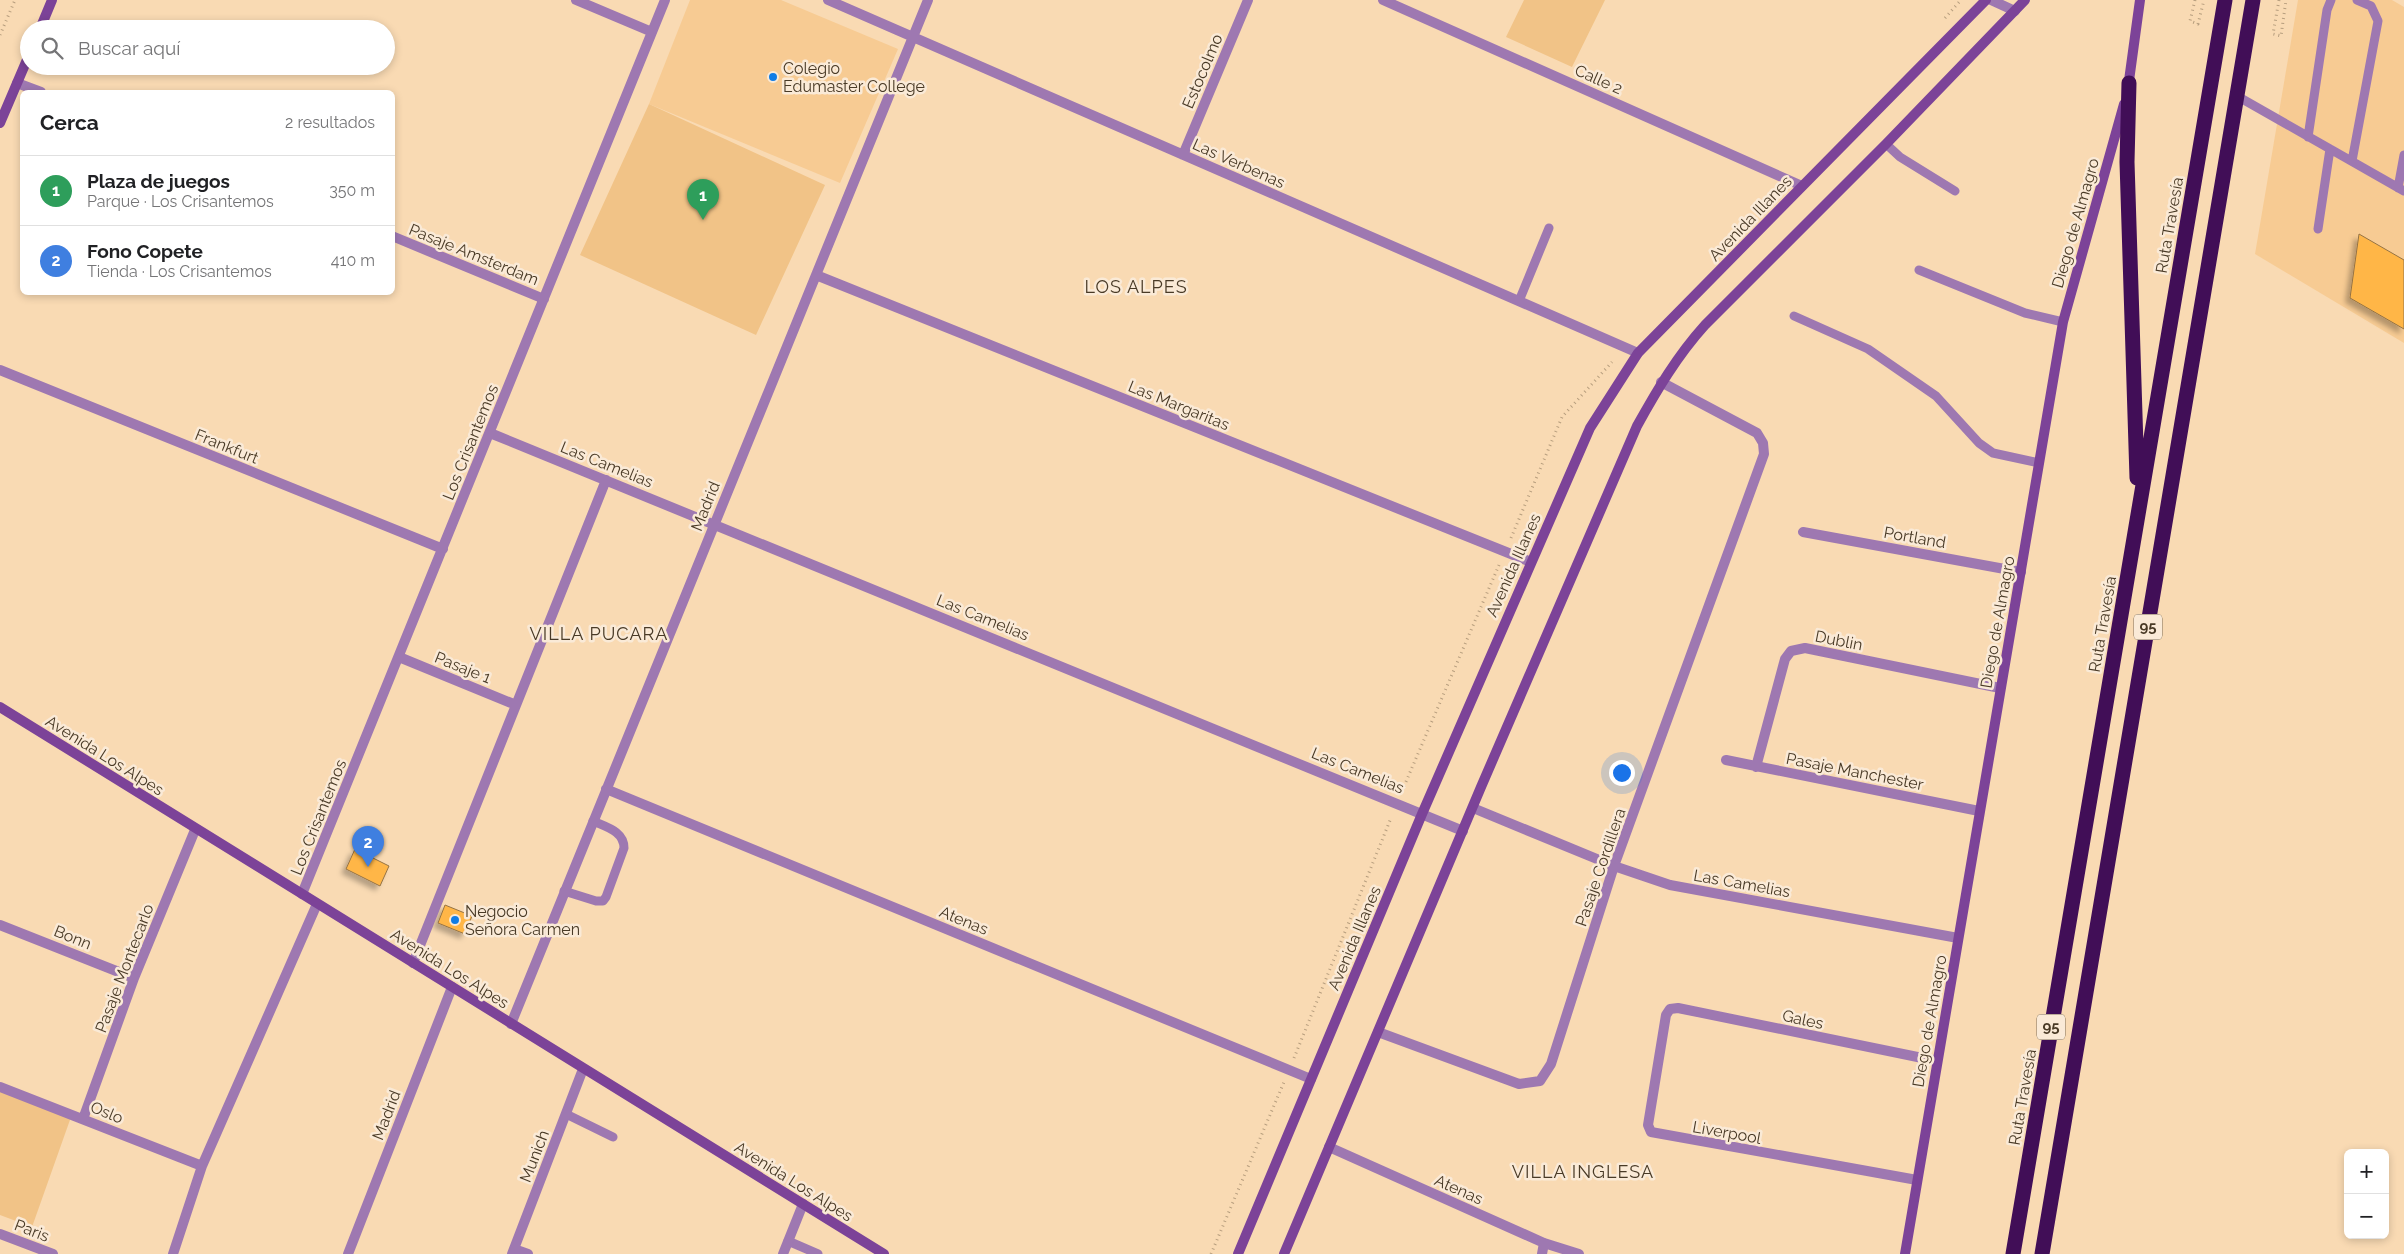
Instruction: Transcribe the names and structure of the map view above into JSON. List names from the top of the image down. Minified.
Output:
{"streets":{"highway":["Ruta Travesía","95"],"main road":["Avenida Illanes","Diego de Almagro","Avenida Los Alpes"],"street":["Estocolmo","Calle 2","Las Verbenas","Pasaje Amsterdam","Las Margaritas","Los Crisantemos","Frankfurt","Las Camelias","Madrid","Portland","Dublin","Pasaje 1","Pasaje Manchester","Pasaje Cordillera","Atenas","Bonn","Pasaje Montecarlo","Gales","Oslo","Liverpool","Munich","Paris"]},"crossings":[["Estocolmo","Las Verbenas"],["Calle 2","Avenida Illanes"],["Las Verbenas","Avenida Illanes"],["Las Verbenas","Madrid"],["Avenida Illanes","Las Margaritas"],["Avenida Illanes","Las Camelias"],["Avenida Illanes","Atenas"],["Diego de Almagro","Las Camelias"],["Diego de Almagro","Portland"],["Diego de Almagro","Dublin"],["Diego de Almagro","Pasaje Manchester"],["Diego de Almagro","Gales"],["Diego de Almagro","Liverpool"],["Pasaje Amsterdam","Los Crisantemos"],["Las Margaritas","Madrid"],["Los Crisantemos","Frankfurt"],["Los Crisantemos","Las Camelias"],["Los Crisantemos","Pasaje 1"],["Los Crisantemos","Avenida Los Alpes"],["Las Camelias","Madrid"],["Las Camelias","Pasaje Cordillera"],["Madrid","Avenida Los Alpes"],["Madrid","Atenas"],["Dublin","Pasaje Manchester"],["Avenida Los Alpes","Pasaje Montecarlo"],["Avenida Los Alpes","Munich"],["Bonn","Pasaje Montecarlo"],["Pasaje Montecarlo","Oslo"],["Gales","Liverpool"]],"districts":["LOS ALPES","VILLA PUCARA","VILLA INGLESA"],"places":["Colegio Edumaster College","Negocio Señora Carmen"],"page":{"search":"Buscar aquí","heading":["Cerca","2 resultados"],"list":[{"mark":"1","name":"Plaza de juegos","note":"Parque · Los Crisantemos","value":"350 m"},{"mark":"2","name":"Fono Copete","note":"Tienda · Los Crisantemos","value":"410 m"}],"pins":["1","2"],"map_buttons":["+","−"]}}
